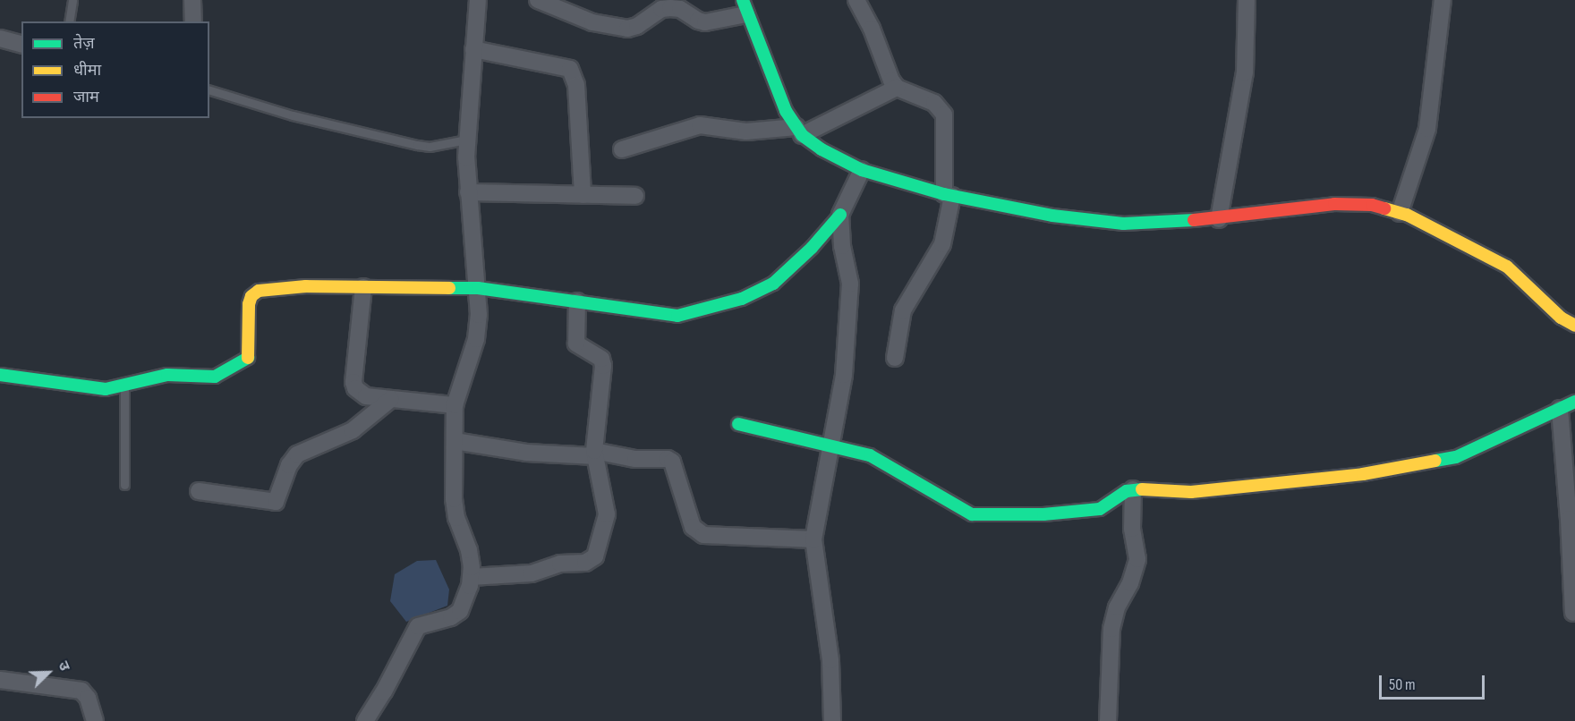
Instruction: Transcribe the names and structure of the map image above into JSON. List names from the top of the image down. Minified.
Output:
{"legend":["तेज़","धीमा","जाम"],"scale_bar":"50 m","north":"top right"}
